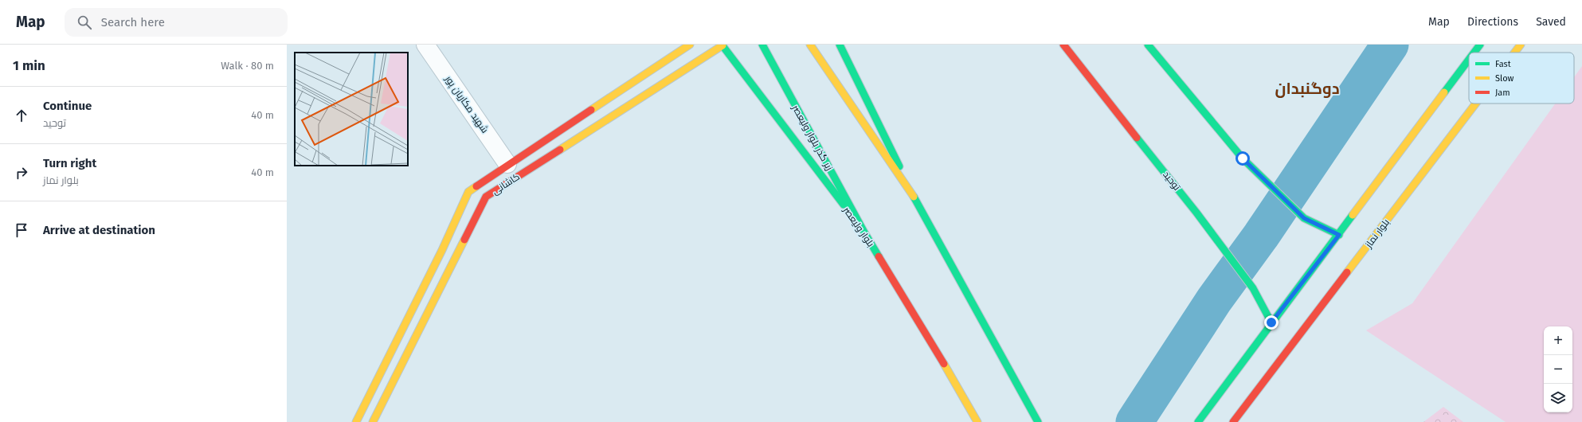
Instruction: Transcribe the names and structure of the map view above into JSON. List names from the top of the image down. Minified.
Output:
{"streets":{"main road":["زیر گذر بلوار ولیعصر","توحید","کاشانی","بلوار ولیعصر","بلوار نماز"],"street":["شهید مکاریان پور"]},"crossings":[["شهید مکاریان پور","کاشانی"],["زیر گذر بلوار ولیعصر","بلوار ولیعصر"],["کاشانی","بلوار ولیعصر"]],"districts":["دوگنبدان"],"legend":["Fast","Slow","Jam"],"page":{"header":"Map","search":"Search here","nav":["Map","Directions","Saved"],"heading":["1 min","Walk · 80 m"],"list":[["Continue","توحید","40 m"],["Turn right","بلوار نماز","40 m"],"Arrive at destination"],"map_buttons":["+","−"]}}
